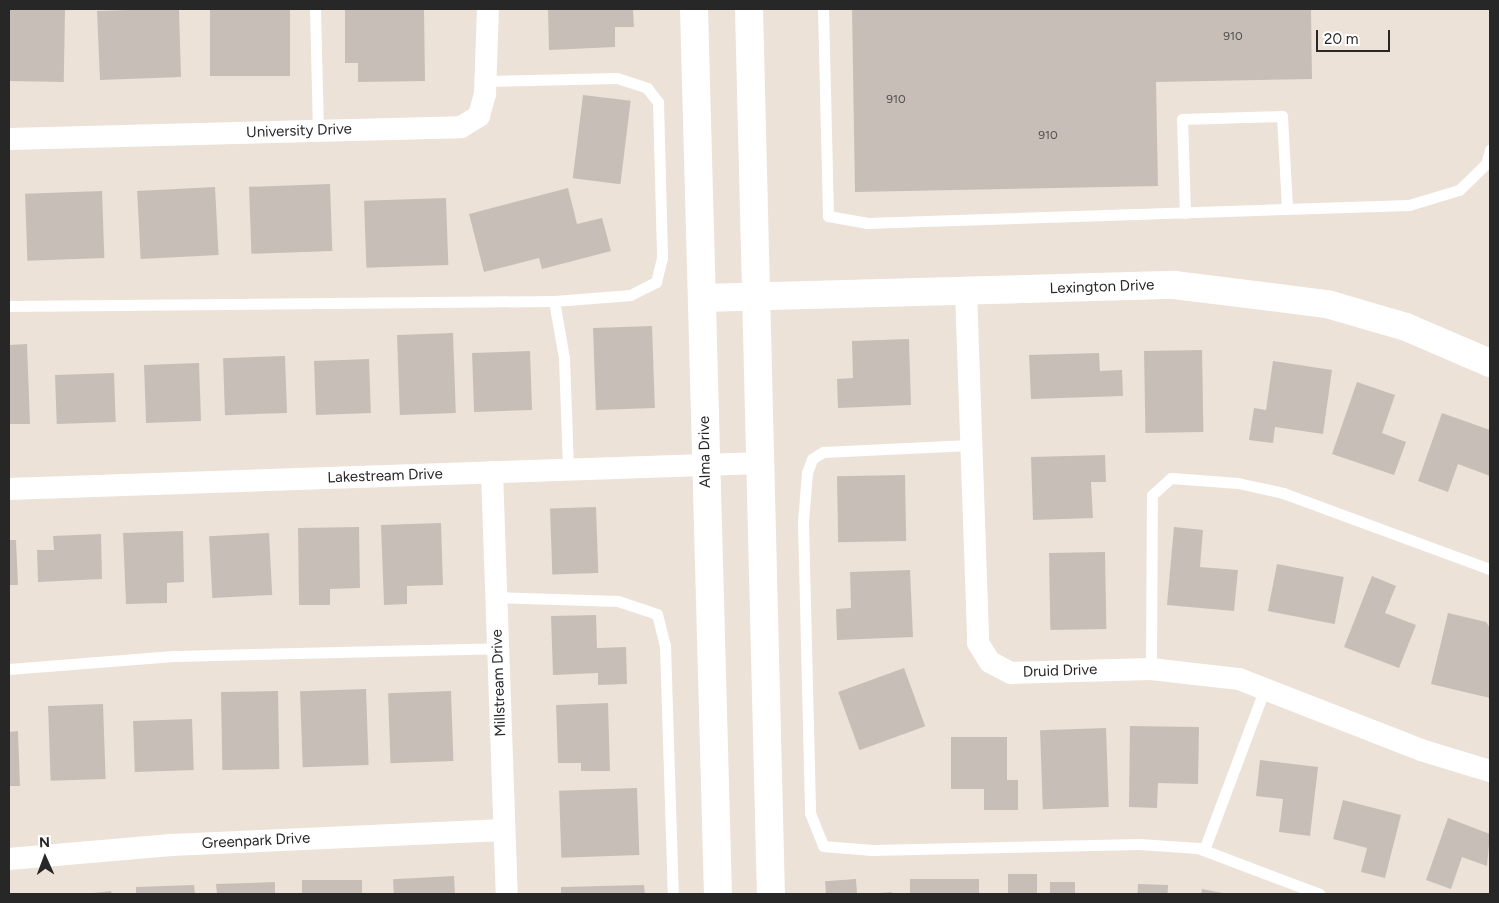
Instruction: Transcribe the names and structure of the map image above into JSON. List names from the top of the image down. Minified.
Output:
{"streets":{"main road":["Lexington Drive","Alma Drive"],"street":["University Drive","Lakestream Drive","Druid Drive","Millstream Drive","Greenpark Drive"]},"crossings":[["Lexington Drive","Alma Drive"],["Lexington Drive","Druid Drive"],["Alma Drive","Lakestream Drive"],["Lakestream Drive","Millstream Drive"],["Millstream Drive","Greenpark Drive"]],"house_numbers":["910","910","910"],"scale_bar":"20 m","north":"top"}
